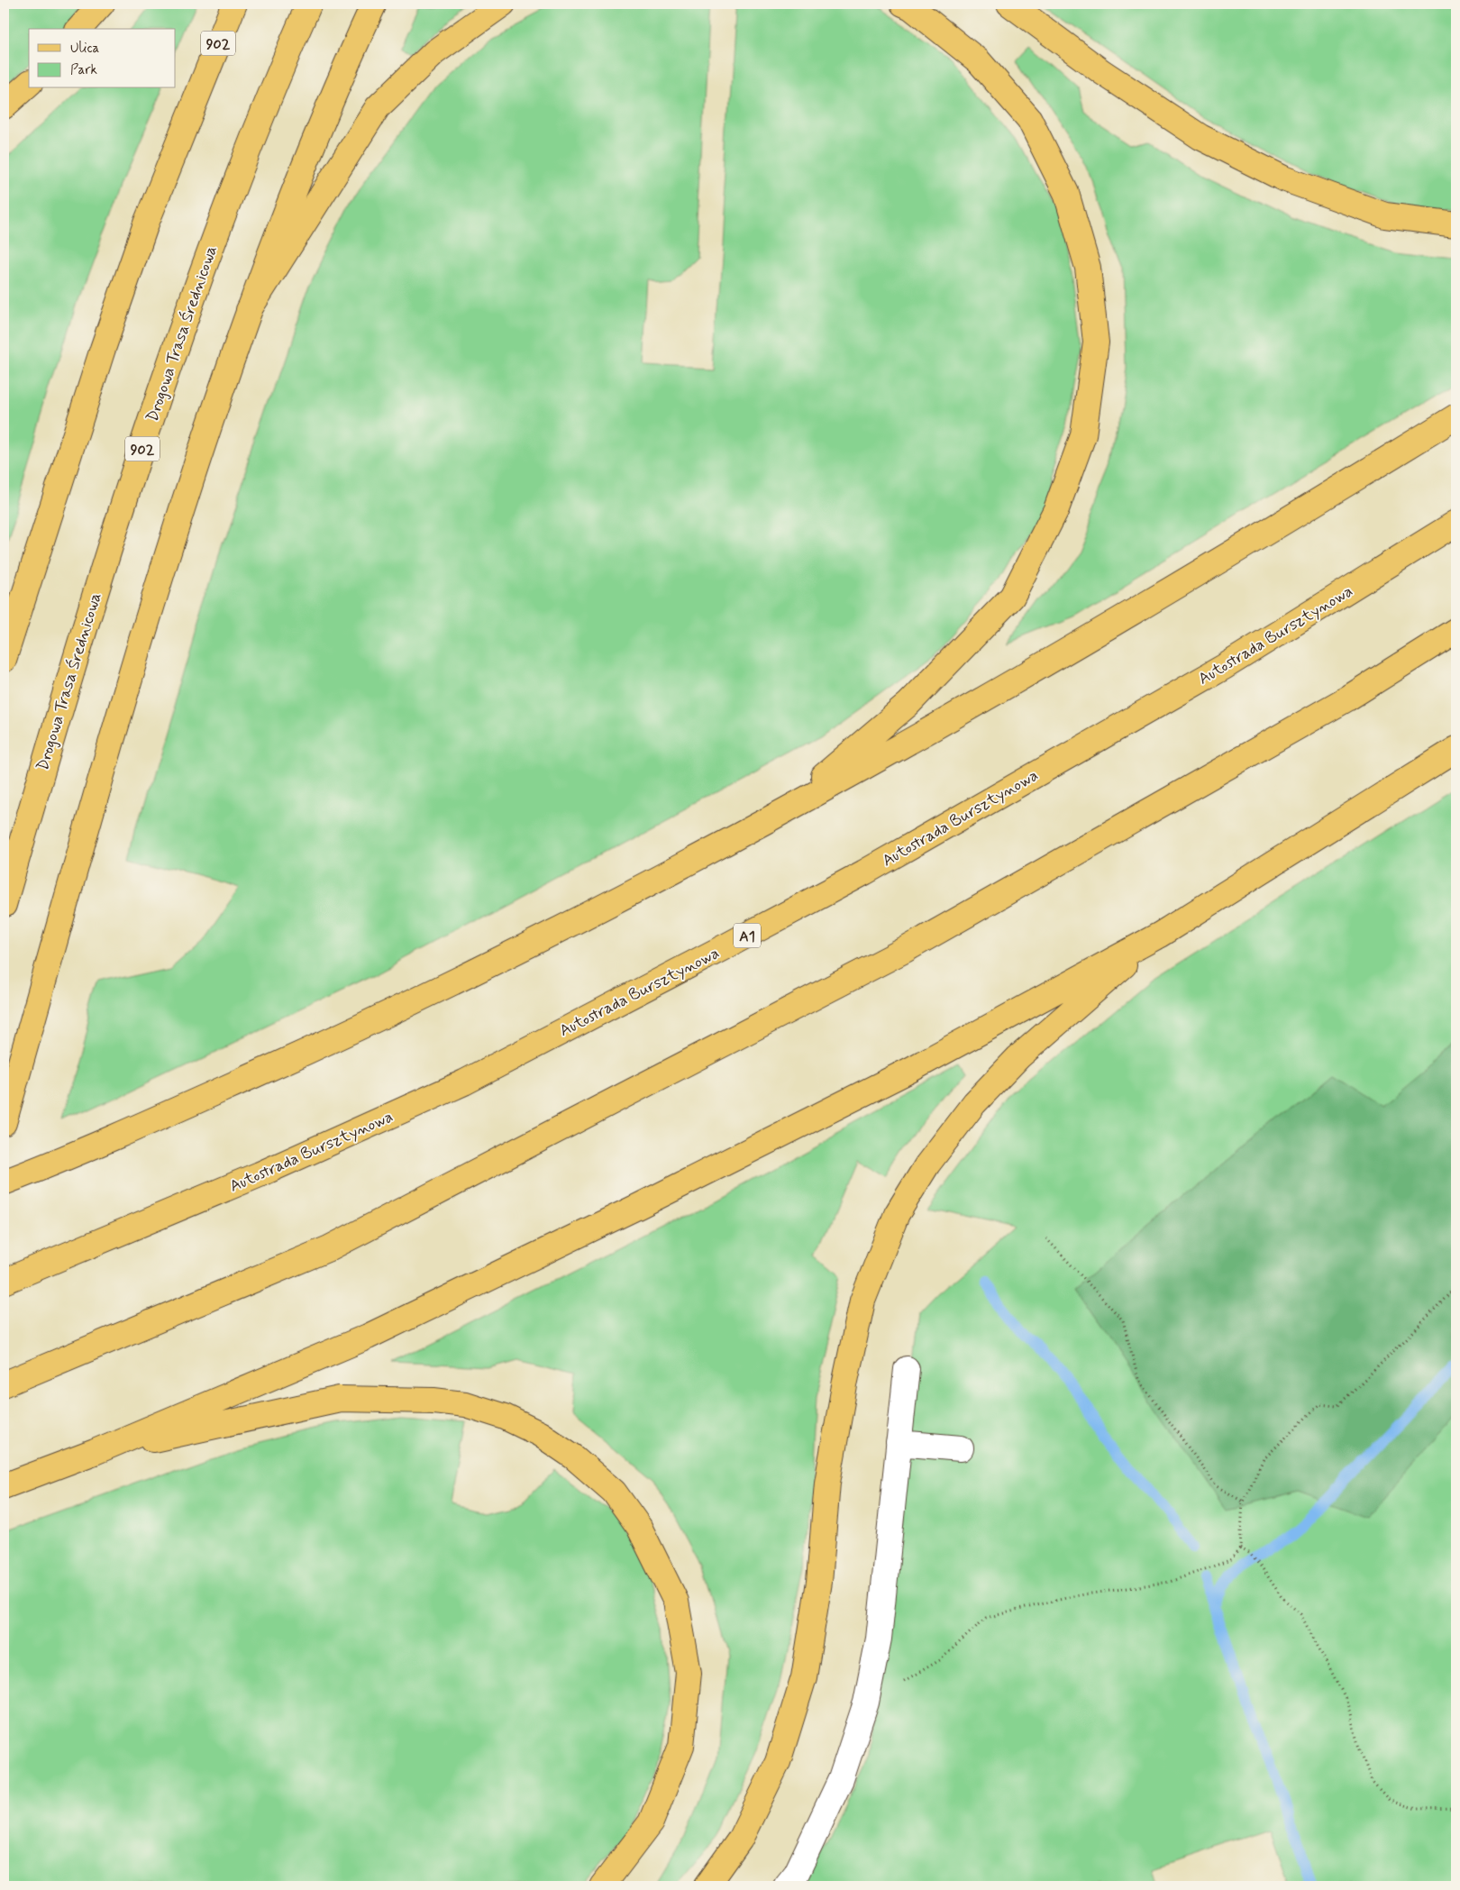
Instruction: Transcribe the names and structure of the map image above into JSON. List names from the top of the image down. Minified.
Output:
{"streets":{"main road":["902","Drogowa Trasa Średnicowa","Autostrada Bursztynowa","A1"]},"legend":["Ulica","Park"]}
